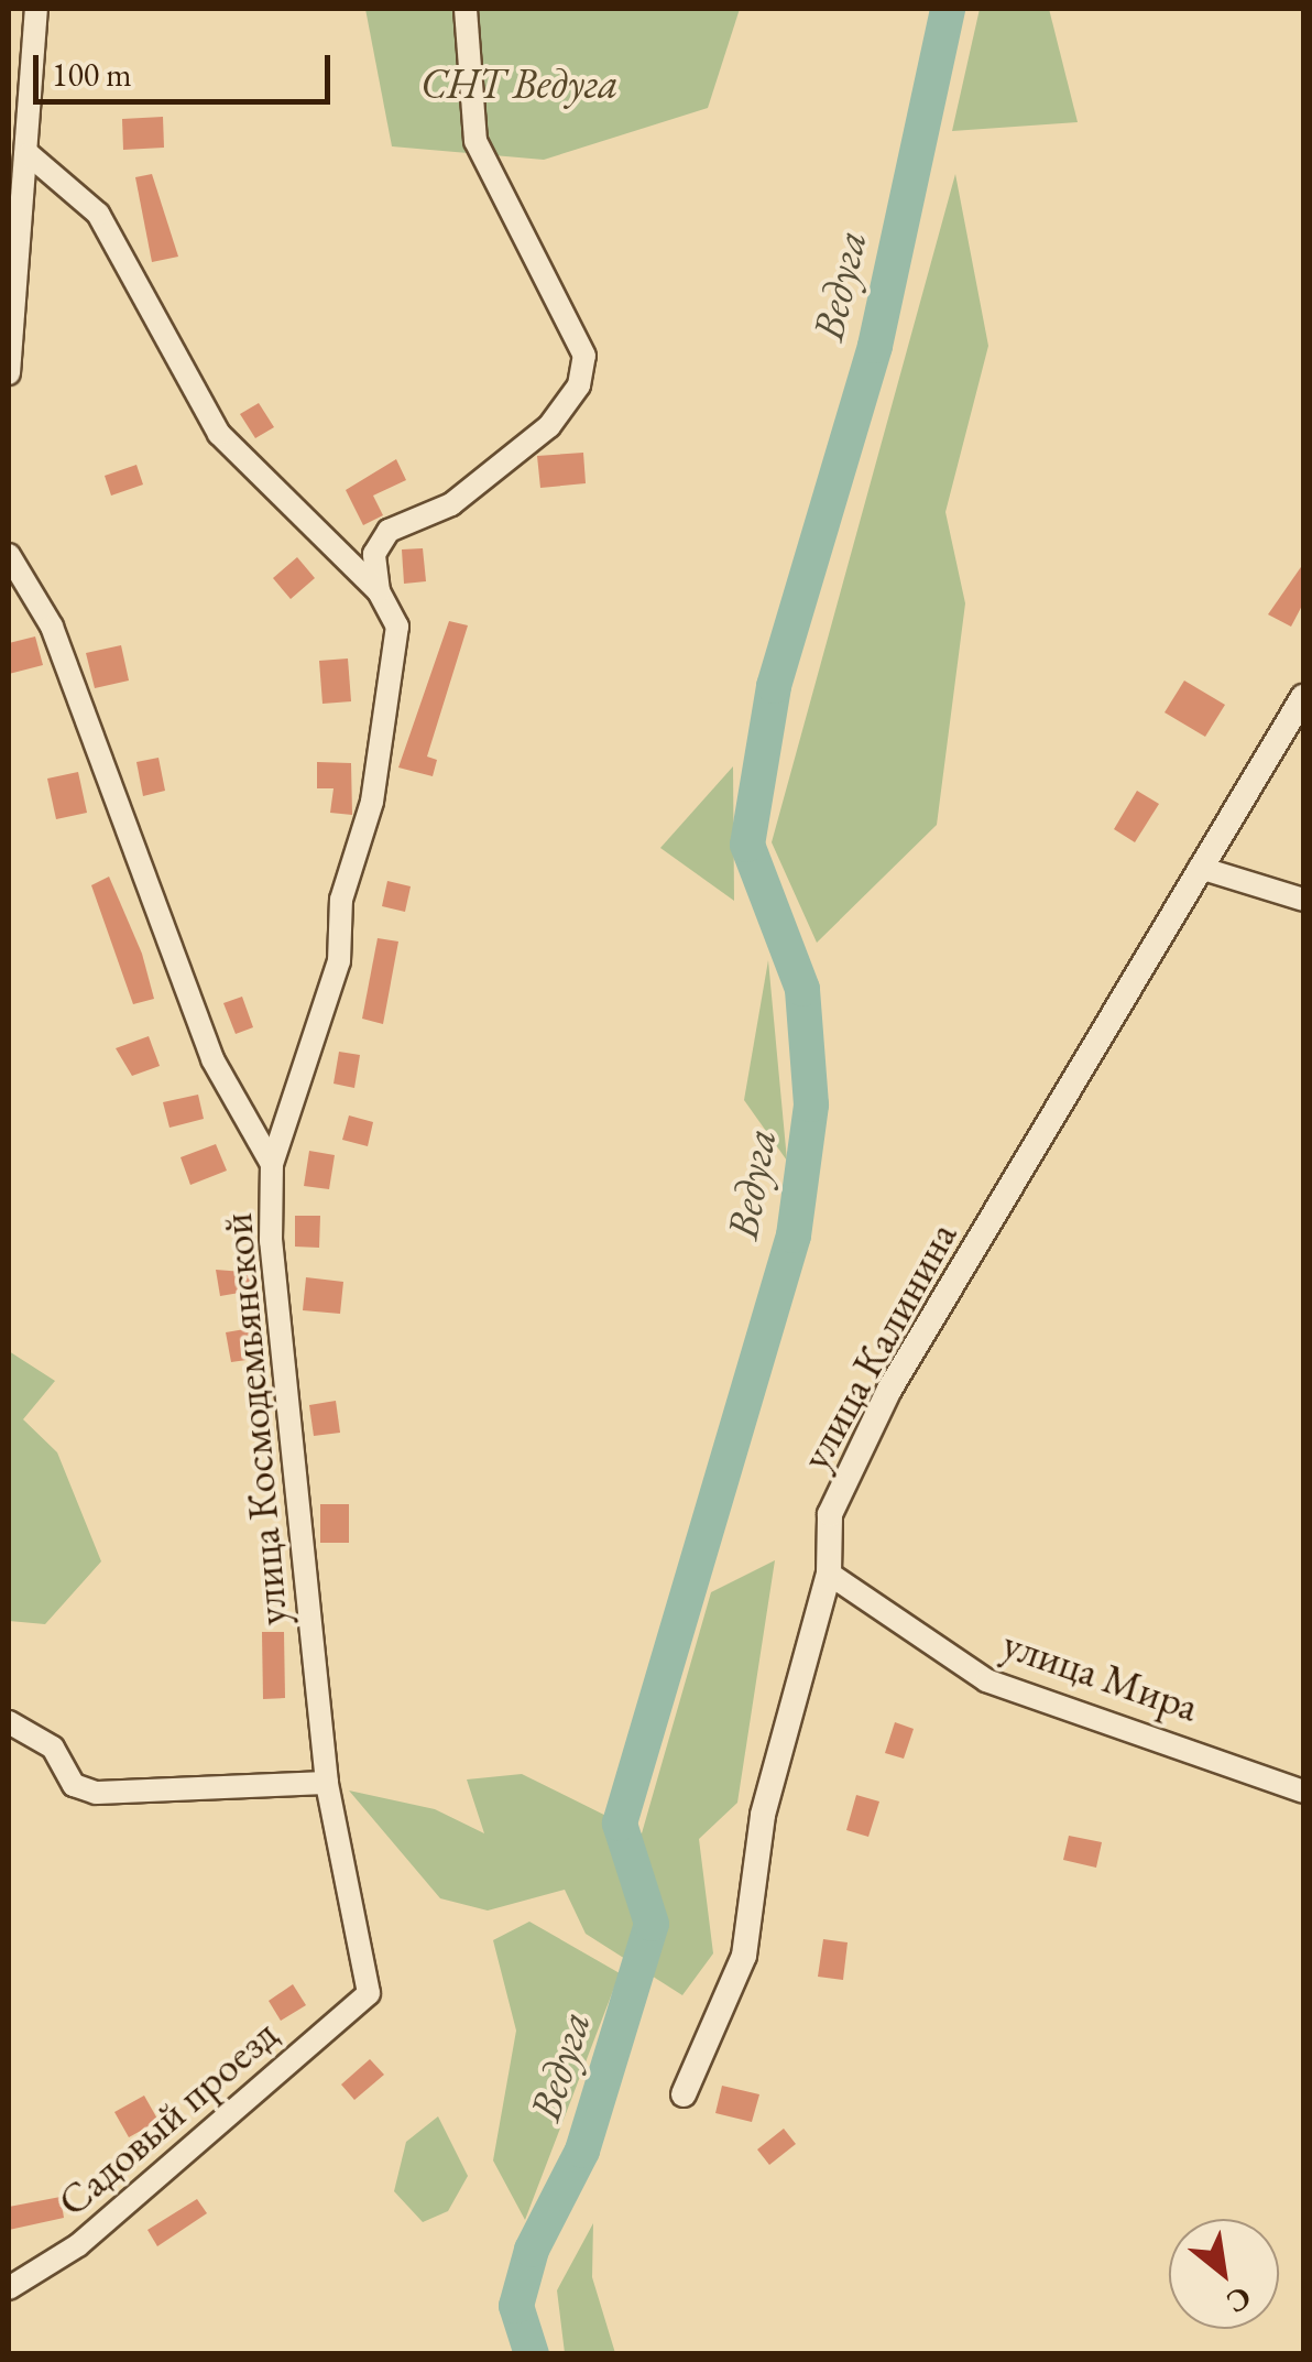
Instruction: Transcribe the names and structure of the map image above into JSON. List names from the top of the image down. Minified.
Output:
{"streets":{"street":["улица Калинина","улица Космодемьянской","улица Мира","Садовый проезд"]},"crossings":[["улица Калинина","улица Мира"],["улица Космодемьянской","Садовый проезд"]],"water":["Ведуга"],"parks":["СНТ Ведуга"],"scale_bar":"100 m","north":"bottom right"}
